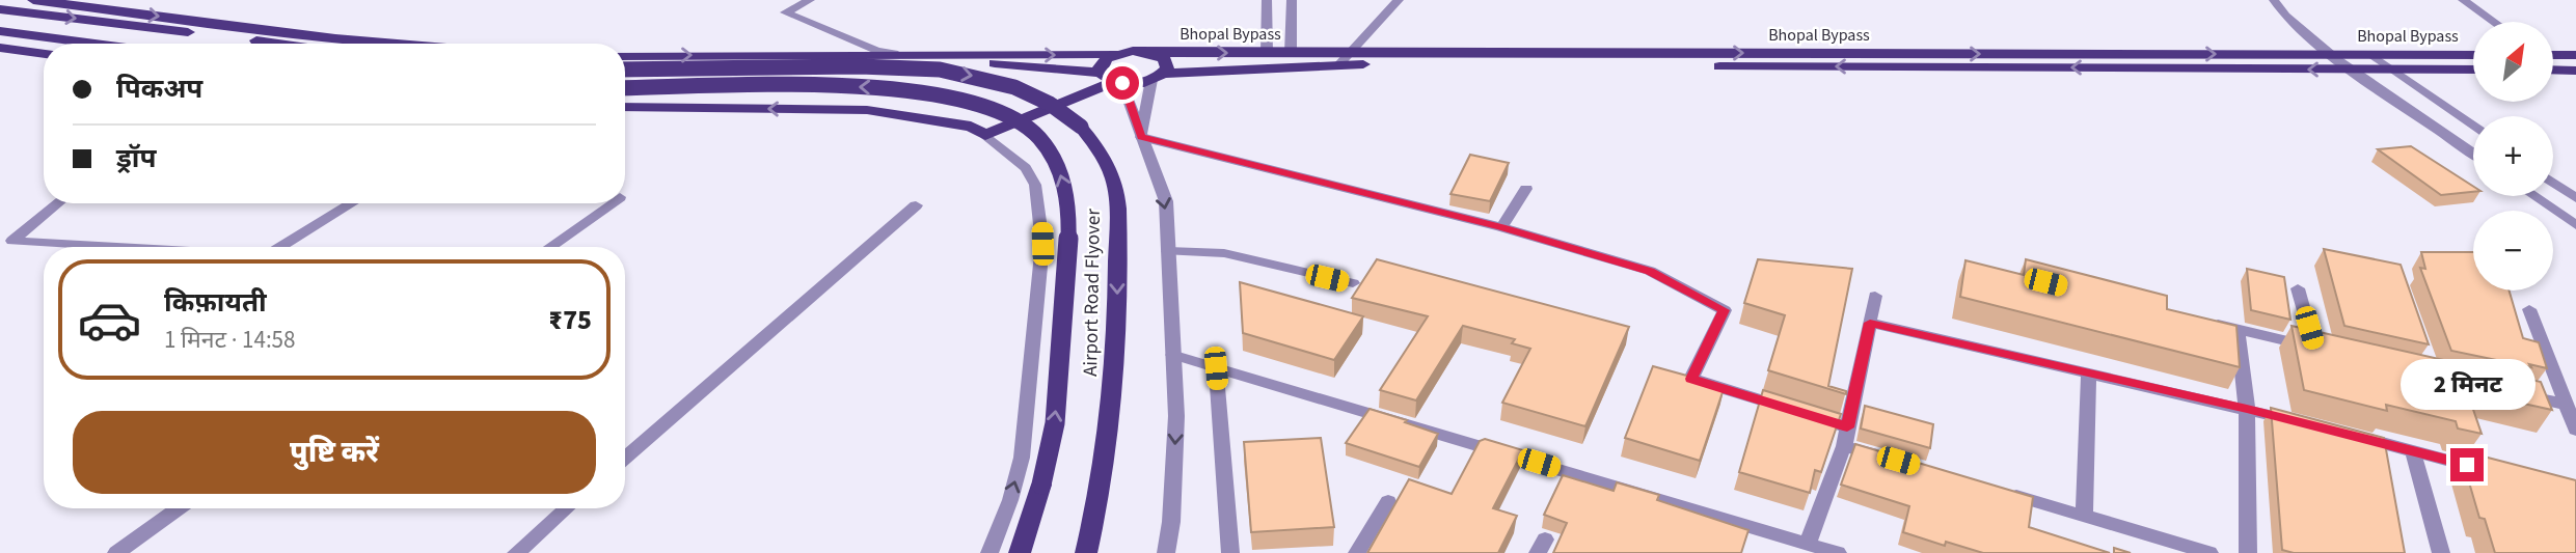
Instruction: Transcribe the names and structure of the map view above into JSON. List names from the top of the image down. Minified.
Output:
{"streets":{"main road":["Bhopal Bypass","Airport Road Flyover"]},"north":"top right","page":{"map_buttons":["+","−"],"banner":["पिकअप","ड्रॉप"],"list":[{"name":"किफ़ायती","note":"1 मिनट · 14:58","value":"₹75"}],"bubble":"2 मिनट","buttons":"पुष्टि करें"}}
